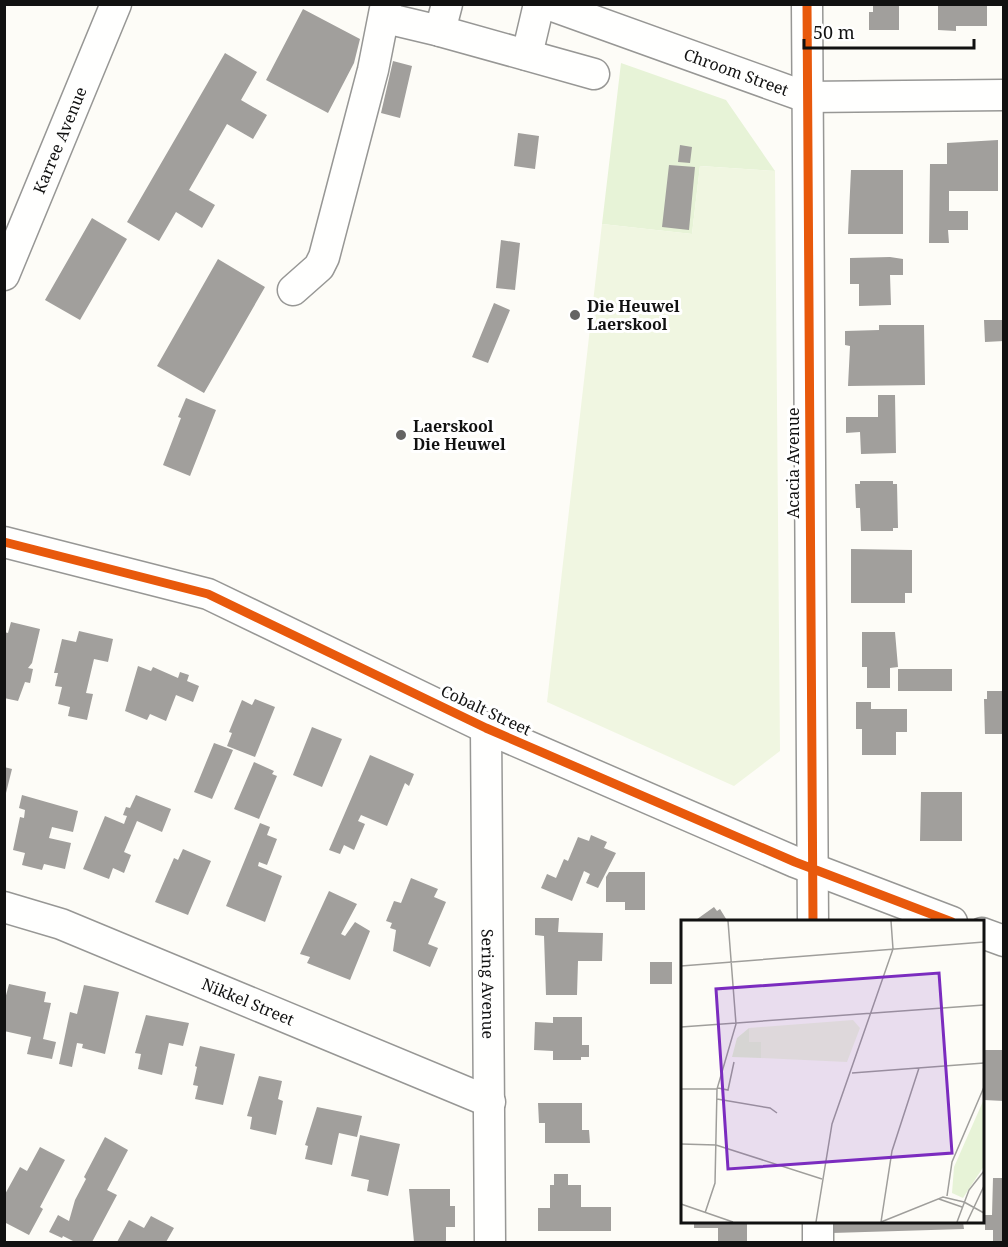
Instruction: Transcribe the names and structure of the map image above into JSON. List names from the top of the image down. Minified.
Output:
{"streets":{"street":["Chroom Street","Karree Avenue","Acacia Avenue","Cobalt Street","Sering Avenue","Nikkel Street"]},"crossings":[["Chroom Street","Acacia Avenue"],["Acacia Avenue","Cobalt Street"],["Cobalt Street","Sering Avenue"],["Sering Avenue","Nikkel Street"]],"places":["Die Heuwel Laerskool","Laerskool Die Heuwel"],"scale_bar":"50 m"}
